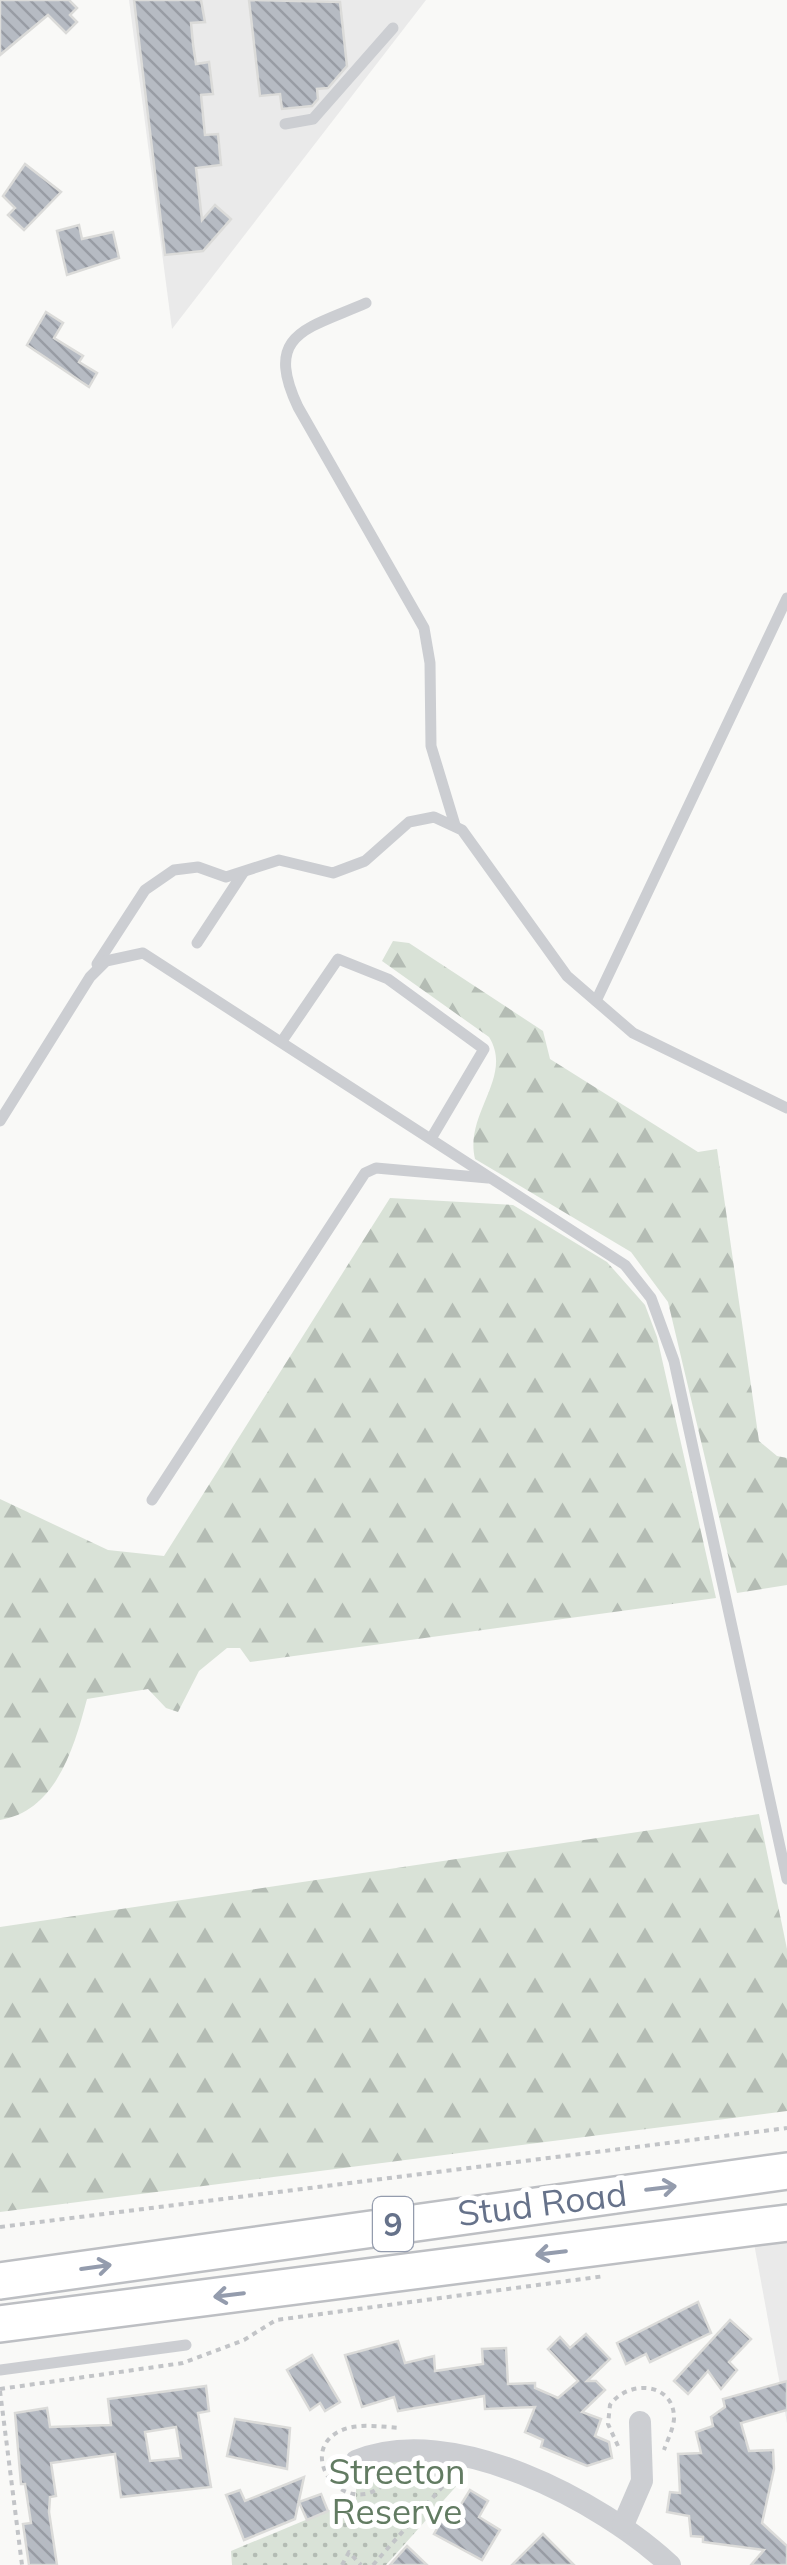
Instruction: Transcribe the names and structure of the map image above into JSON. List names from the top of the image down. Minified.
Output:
{"streets":{"highway":["Stud Road","9"]},"parks":["Streeton Reserve"]}
